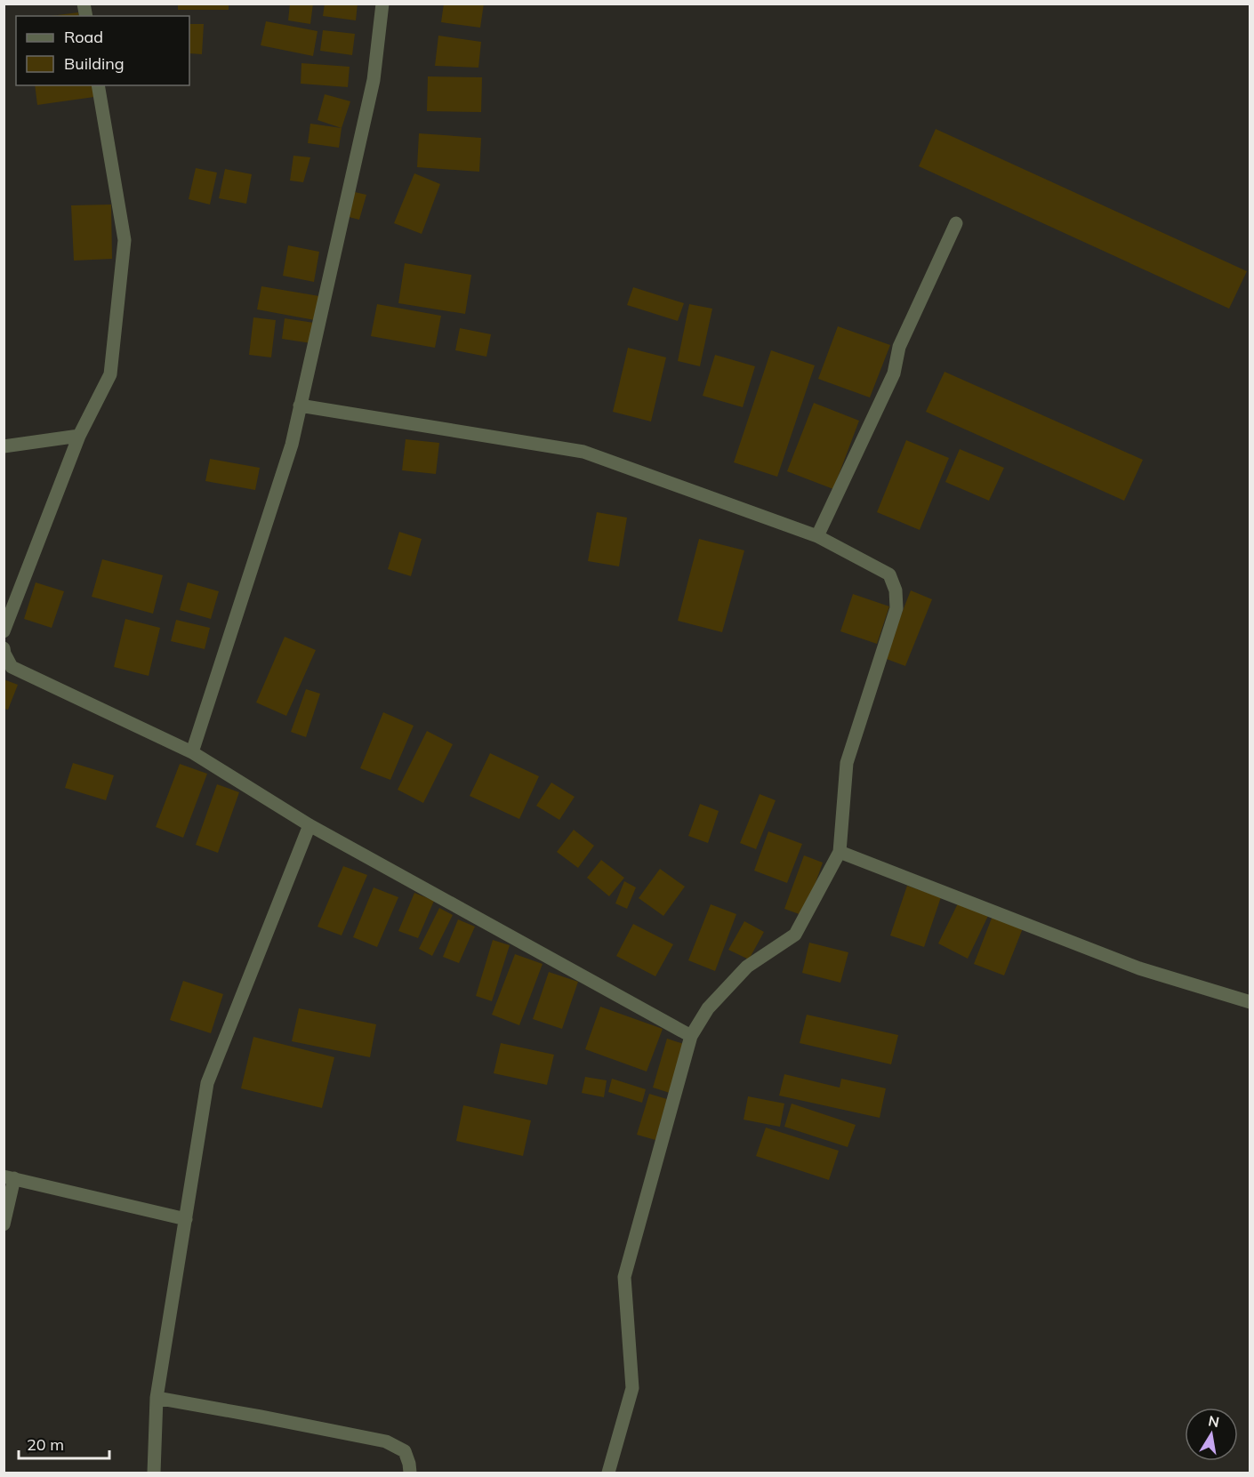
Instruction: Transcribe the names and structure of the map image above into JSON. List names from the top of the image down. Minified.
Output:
{"legend":["Road","Building"],"scale_bar":"20 m","north":"top"}
